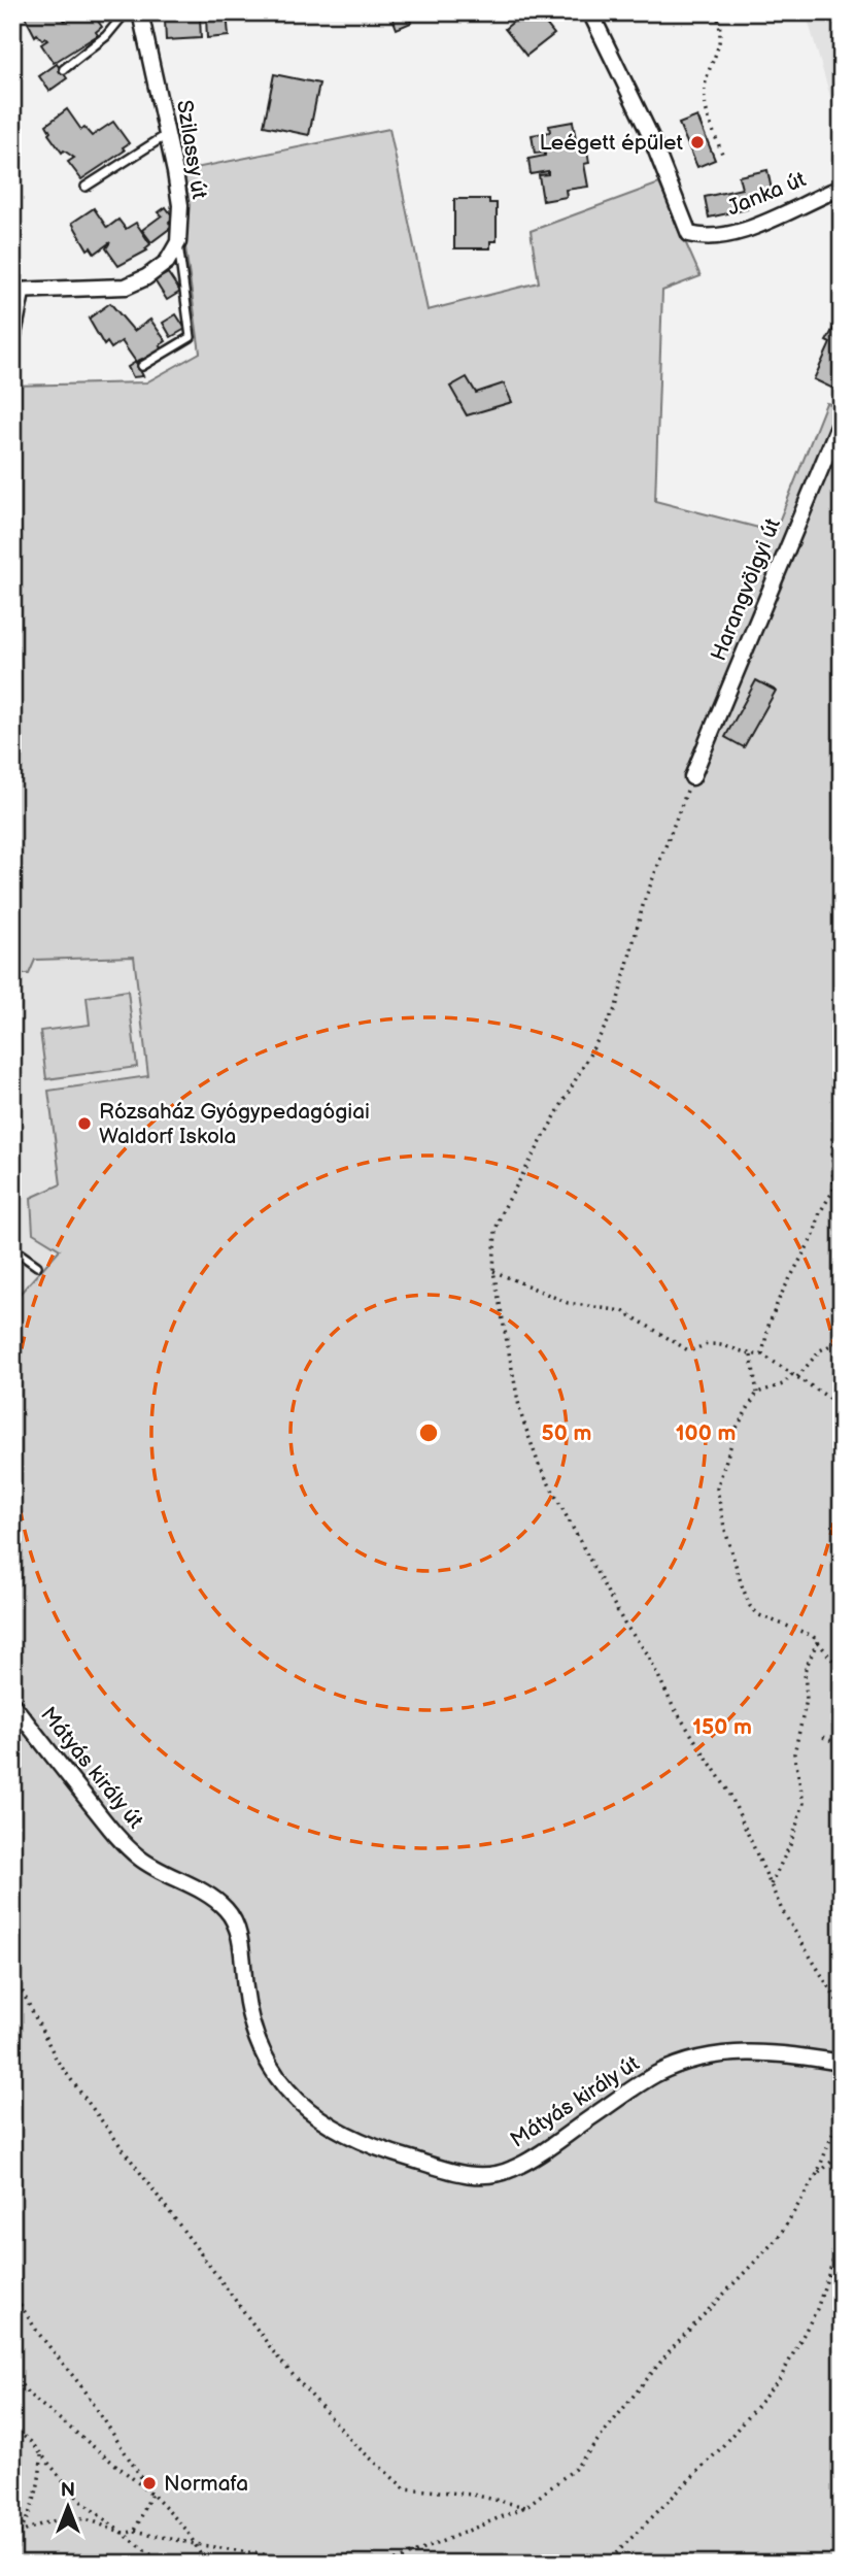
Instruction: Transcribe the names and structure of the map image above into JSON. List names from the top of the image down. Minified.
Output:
{"streets":{"street":["Szilassy út","Janka út","Harangvölgyi út","Mátyás király út"]},"places":["Leégett épület","Rózsaház Gyógypedagógiai Waldorf Iskola","Normafa"],"north":"top","rings":["50 m","100 m","150 m"]}
